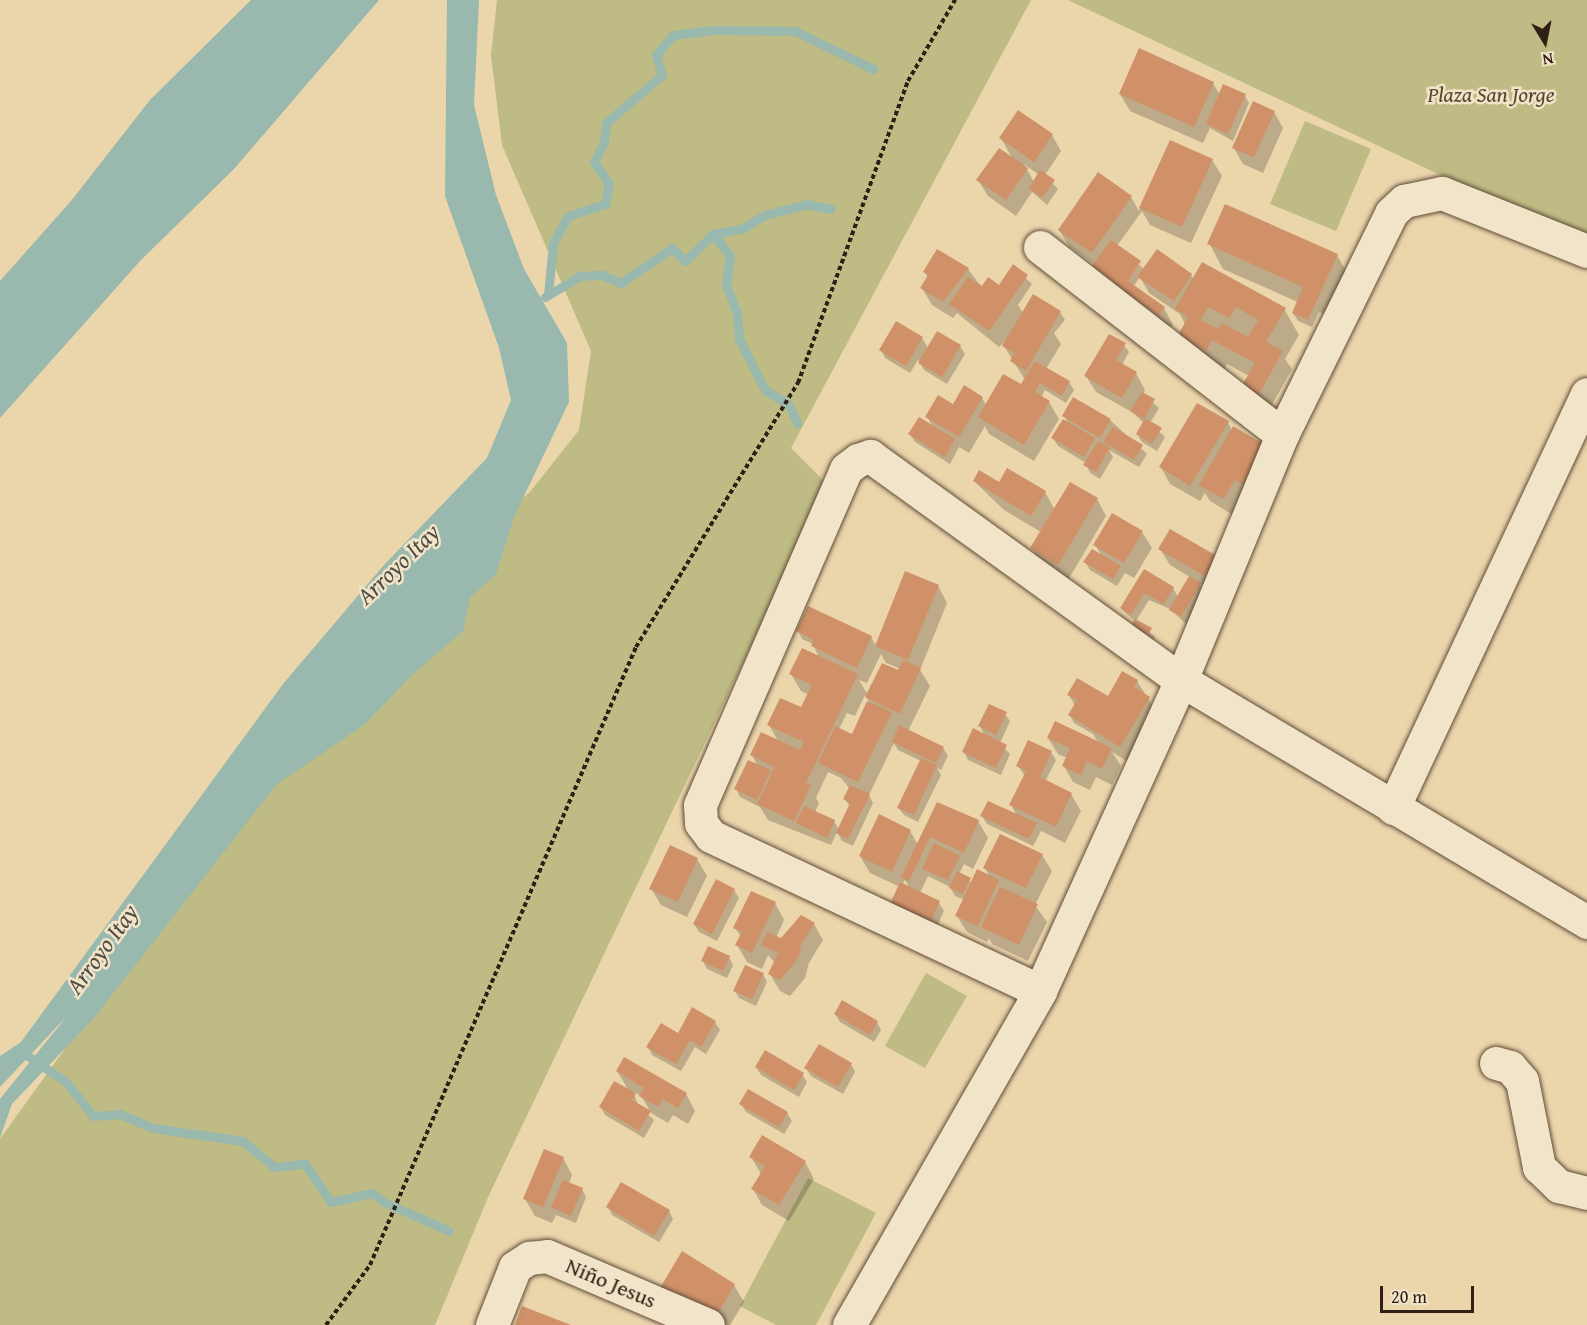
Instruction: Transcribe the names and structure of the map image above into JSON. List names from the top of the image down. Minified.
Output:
{"streets":{"street":["Niño Jesus"]},"water":["Arroyo Itay"],"parks":["Plaza San Jorge"],"scale_bar":"20 m","north":"bottom"}
